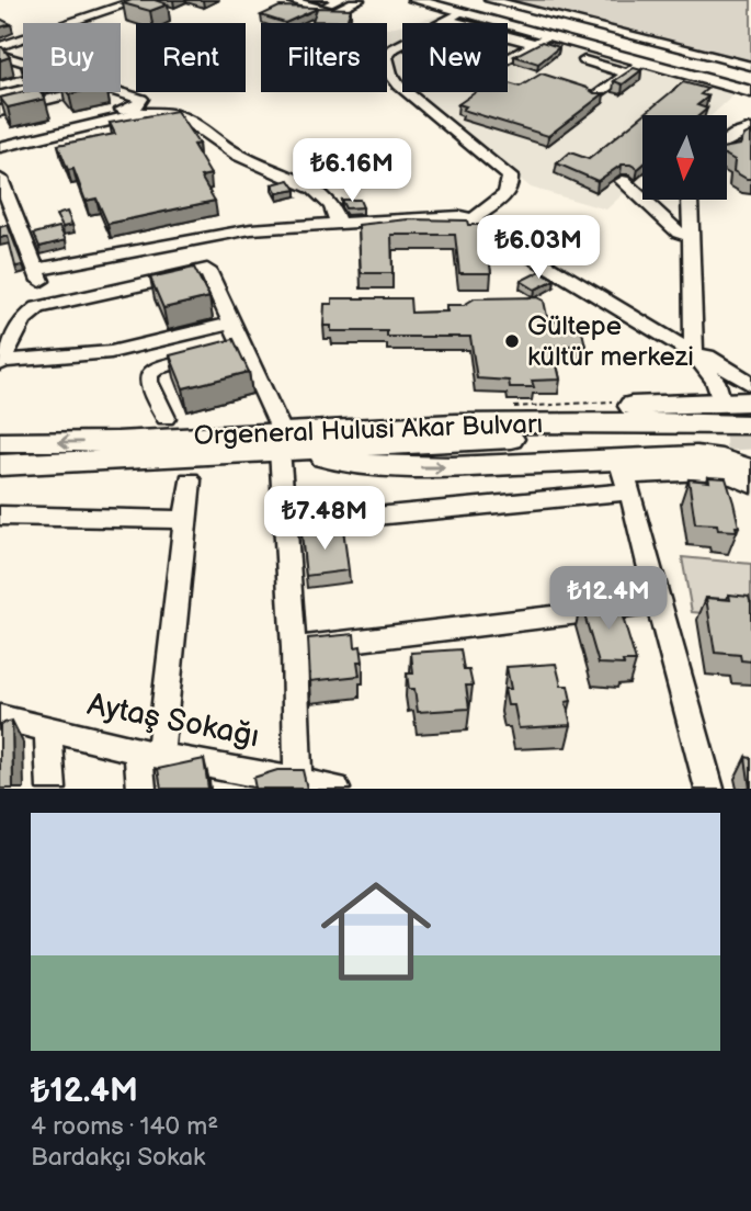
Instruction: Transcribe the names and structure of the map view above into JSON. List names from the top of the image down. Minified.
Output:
{"streets":{"main road":["Orgeneral Hulusi Akar Bulvarı"],"street":["Aytaş Sokağı"]},"places":["Gültepe kültür merkezi"],"north":"bottom","page":{"chip":["Buy","Rent","Filters","New"],"price":["₺6.16M","₺6.03M","₺7.48M","₺12.4M"],"list":[{"name":"₺12.4M","note":"4 rooms · 140 m² · Bardakçı Sokak"}]}}
